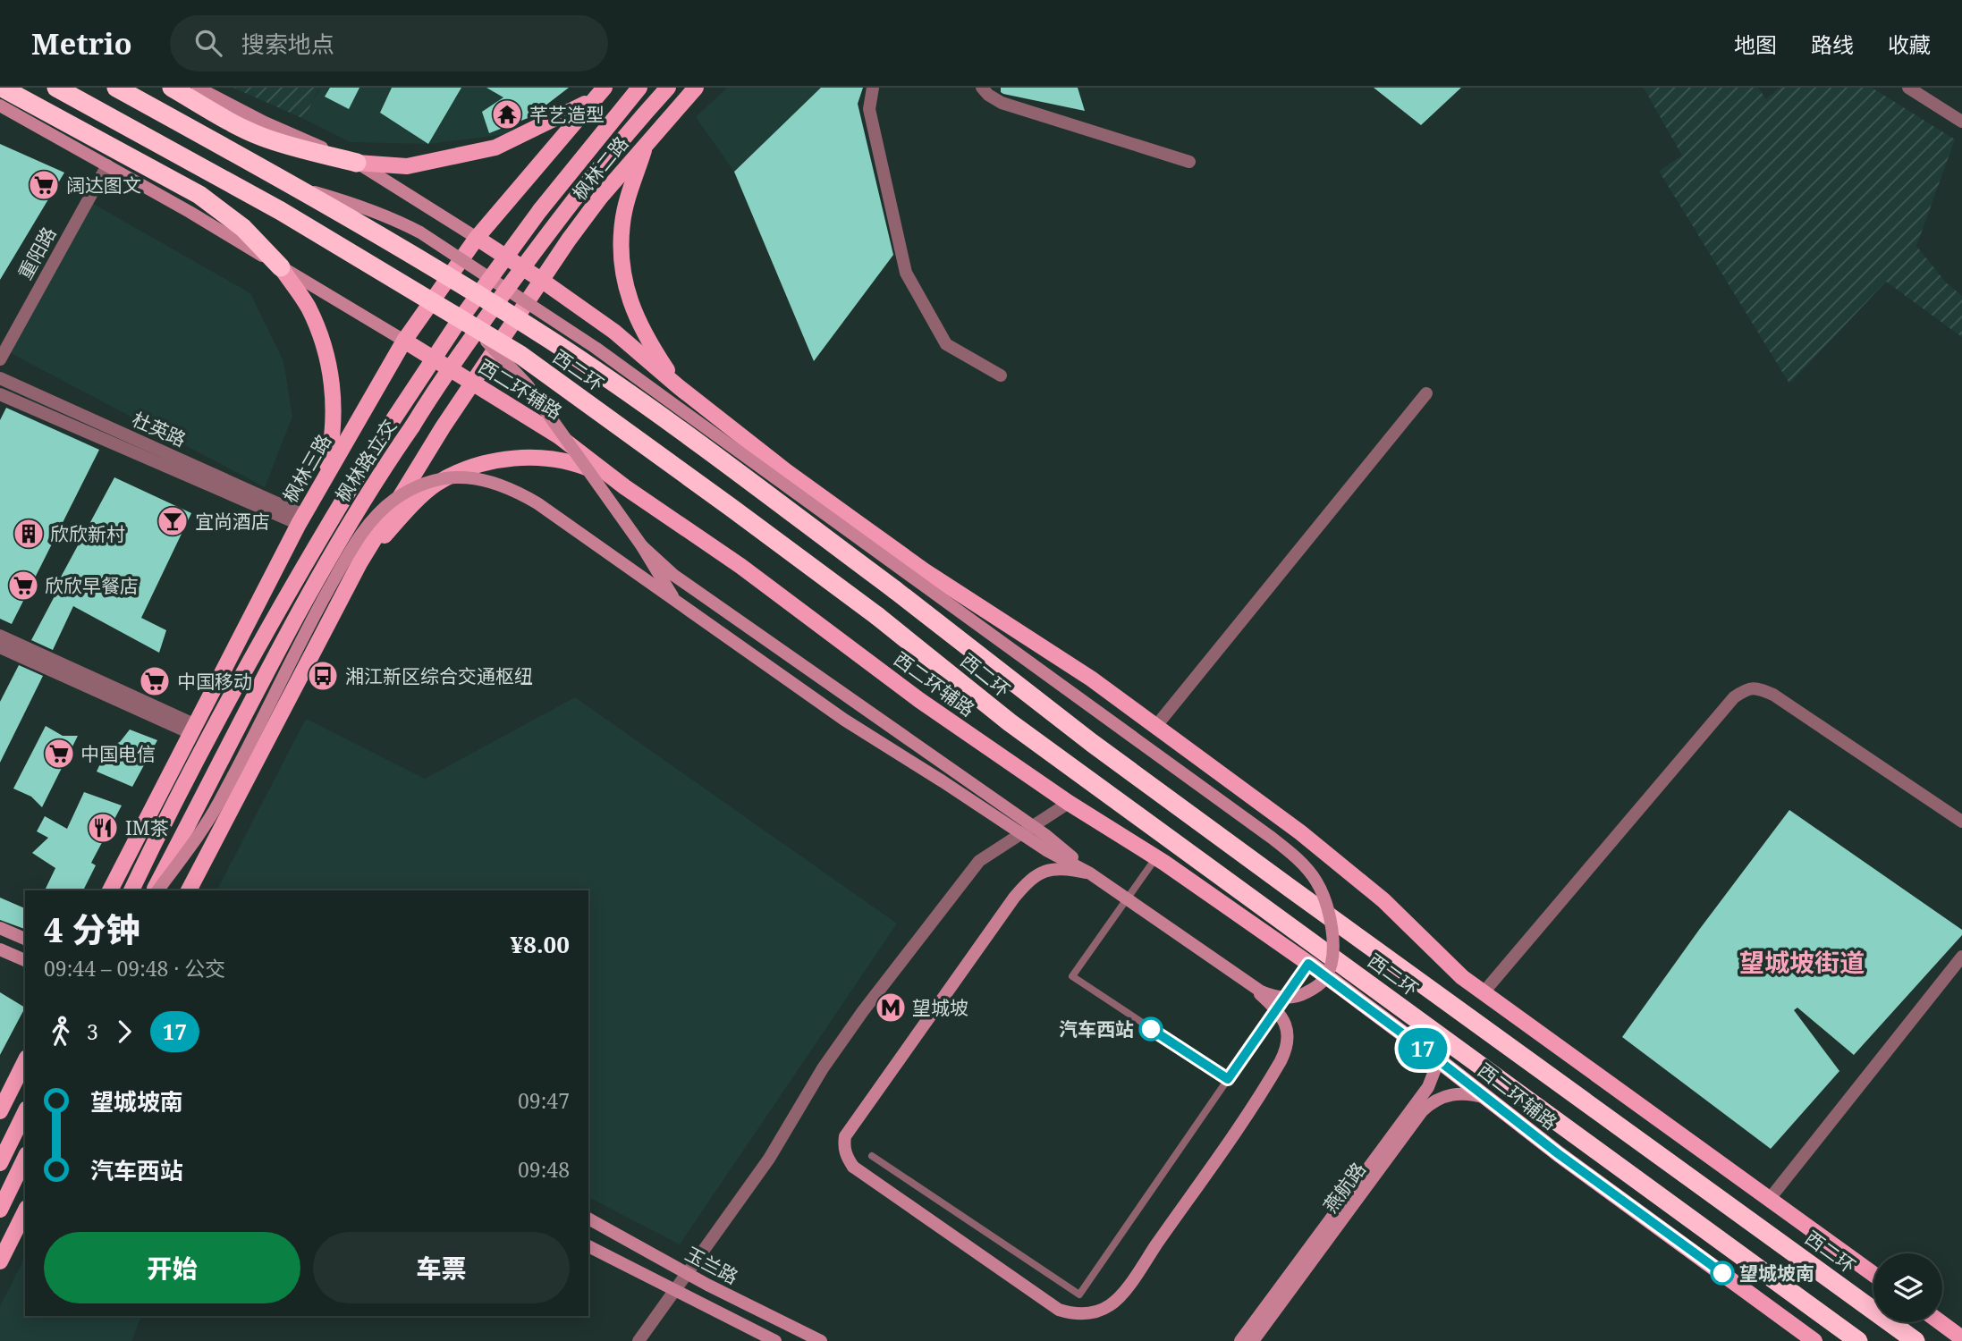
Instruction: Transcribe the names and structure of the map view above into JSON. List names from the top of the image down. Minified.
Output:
{"streets":{"highway":["西二环"],"main road":["枫林二路","西二环辅路","枫林路立交","枫林三路"],"street":["重阳路","杜英路","燕航路","玉兰路"]},"crossings":[["重阳路","西二环辅路"],["西二环辅路","枫林三路"],["西二环辅路","燕航路"],["杜英路","枫林三路"]],"districts":["望城坡街道"],"places":{"temple":["芊艺造型"],"supermarket":["阔达图文","欣欣早餐店","中国移动","中国电信"],"bar":["宜尚酒店"],"building":["欣欣新村"],"bus stop":["湘江新区综合交通枢纽"],"restaurant":["IM茶"],"metro station":["望城坡"],"other":["汽车西站","望城坡南"]},"lines":["bus line 17"],"page":{"header":"Metrio","search":"搜索地点","nav":["地图","路线","收藏"],"on_map":"17","heading":["4 分钟","09:44 – 09:48 · 公交","¥8.00"],"legs":["3","17"],"list":[{"name":"望城坡南","value":"09:47"},{"name":"汽车西站","value":"09:48"}],"buttons":["开始","车票"]}}
